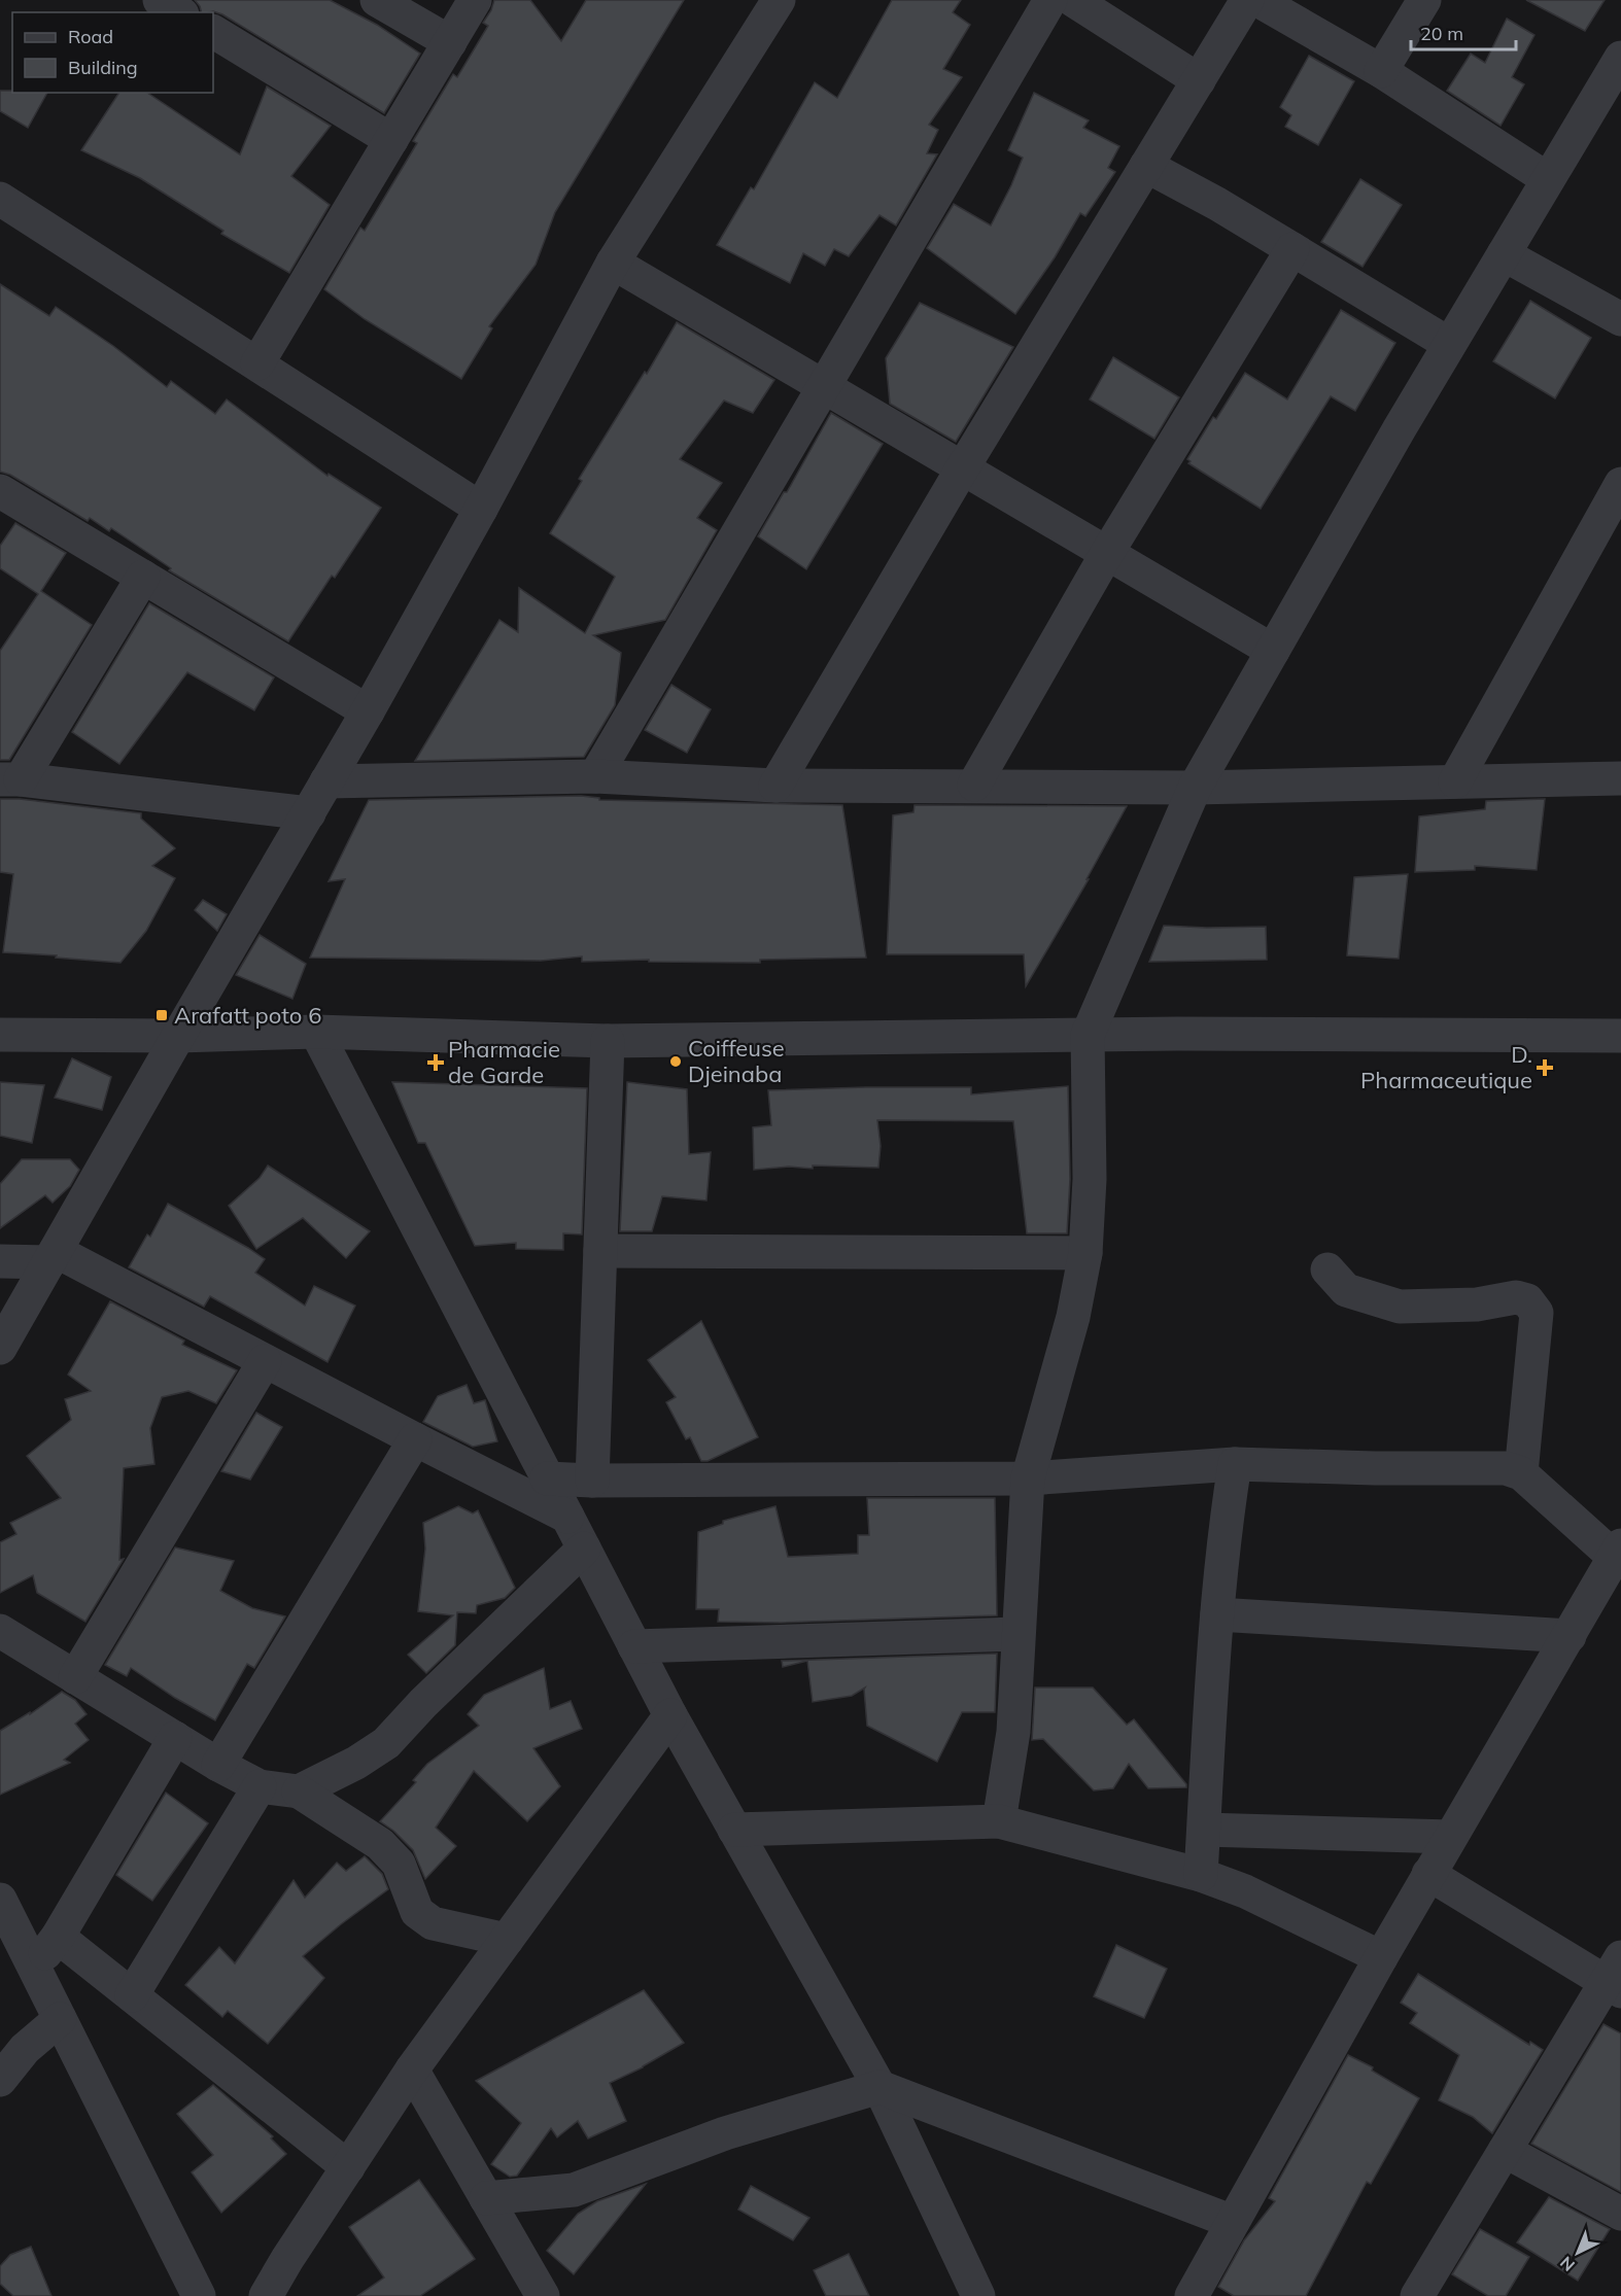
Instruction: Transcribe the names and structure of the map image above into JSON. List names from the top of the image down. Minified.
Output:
{"places":{"transit":["Arafatt poto 6"],"other":["Coiffeuse Djeinaba"],"health":["Pharmacie de Garde","D. Pharmaceutique"]},"legend":["Road","Building"],"scale_bar":"20 m","north":"bottom left"}
